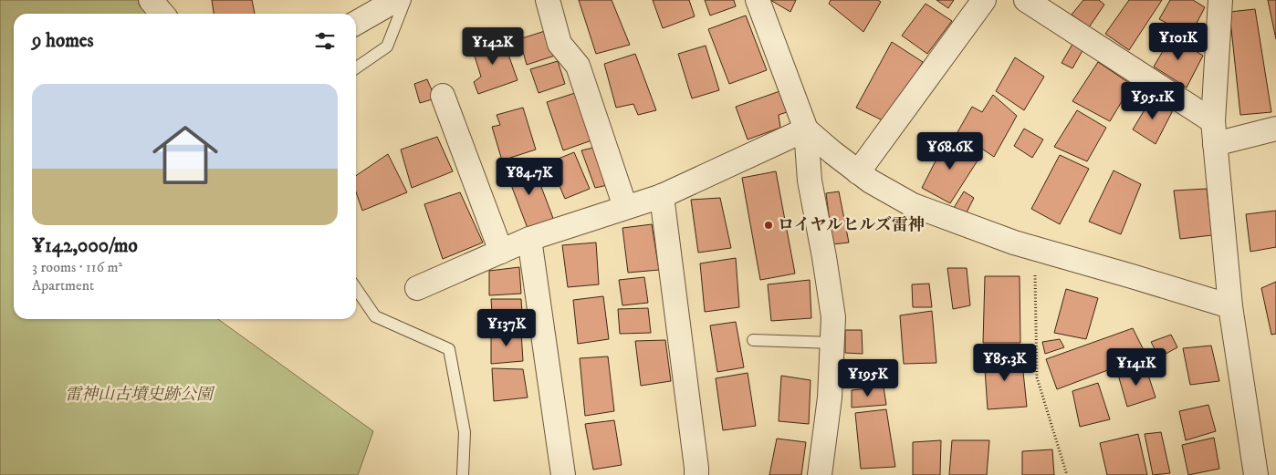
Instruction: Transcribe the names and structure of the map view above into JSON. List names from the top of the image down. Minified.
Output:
{"parks":["雷神山古墳史跡公園"],"places":["ロイヤルヒルズ雷神"],"page":{"heading":"9 homes","price":["¥101K","¥142K","¥95.1K","¥68.6K","¥84.7K","¥137K","¥85.3K","¥141K","¥195K"],"list":[{"name":"¥142,000/mo","note":"3 rooms · 116 m² · Apartment"}]}}
